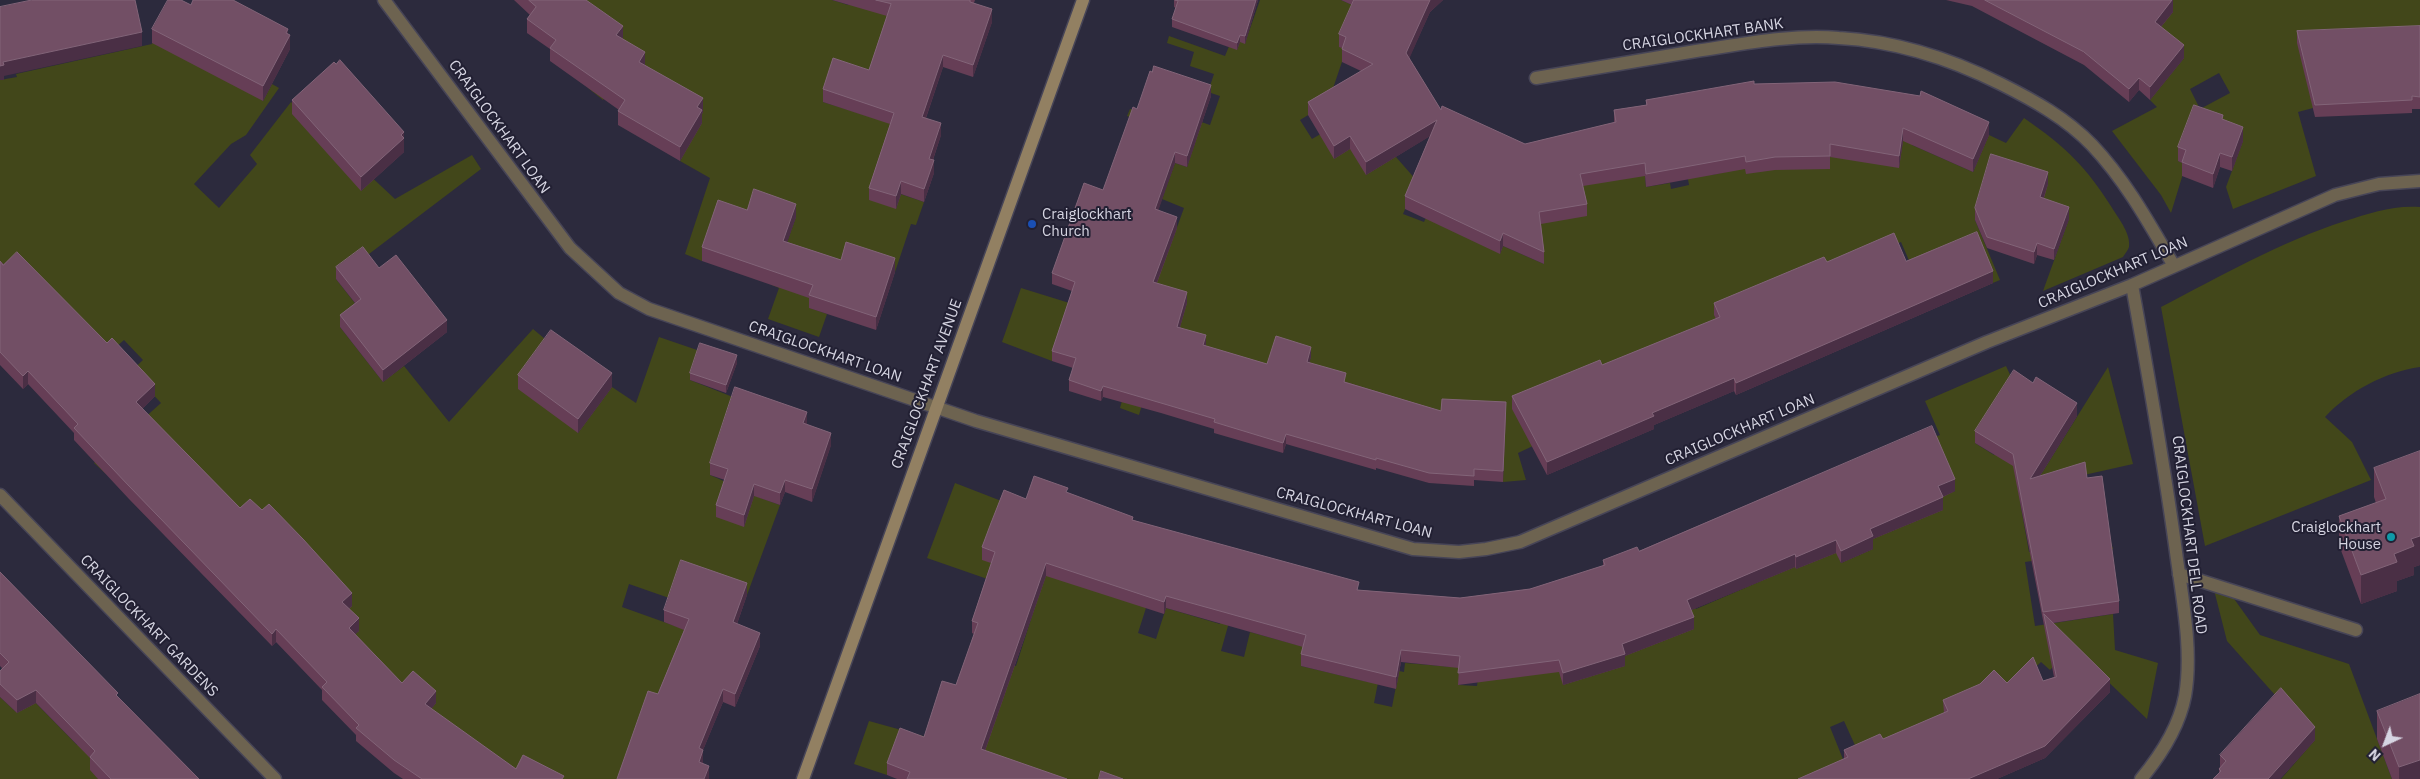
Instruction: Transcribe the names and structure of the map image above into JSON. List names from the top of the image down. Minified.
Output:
{"streets":{"street":["CRAIGLOCKHART BANK","CRAIGLOCKHART LOAN","CRAIGLOCKHART AVENUE","CRAIGLOCKHART DELL ROAD","CRAIGLOCKHART GARDENS"]},"crossings":[["CRAIGLOCKHART BANK","CRAIGLOCKHART LOAN"],["CRAIGLOCKHART LOAN","CRAIGLOCKHART AVENUE"],["CRAIGLOCKHART LOAN","CRAIGLOCKHART DELL ROAD"]],"places":["Craiglockhart Church","Craiglockhart House"],"north":"bottom left"}
